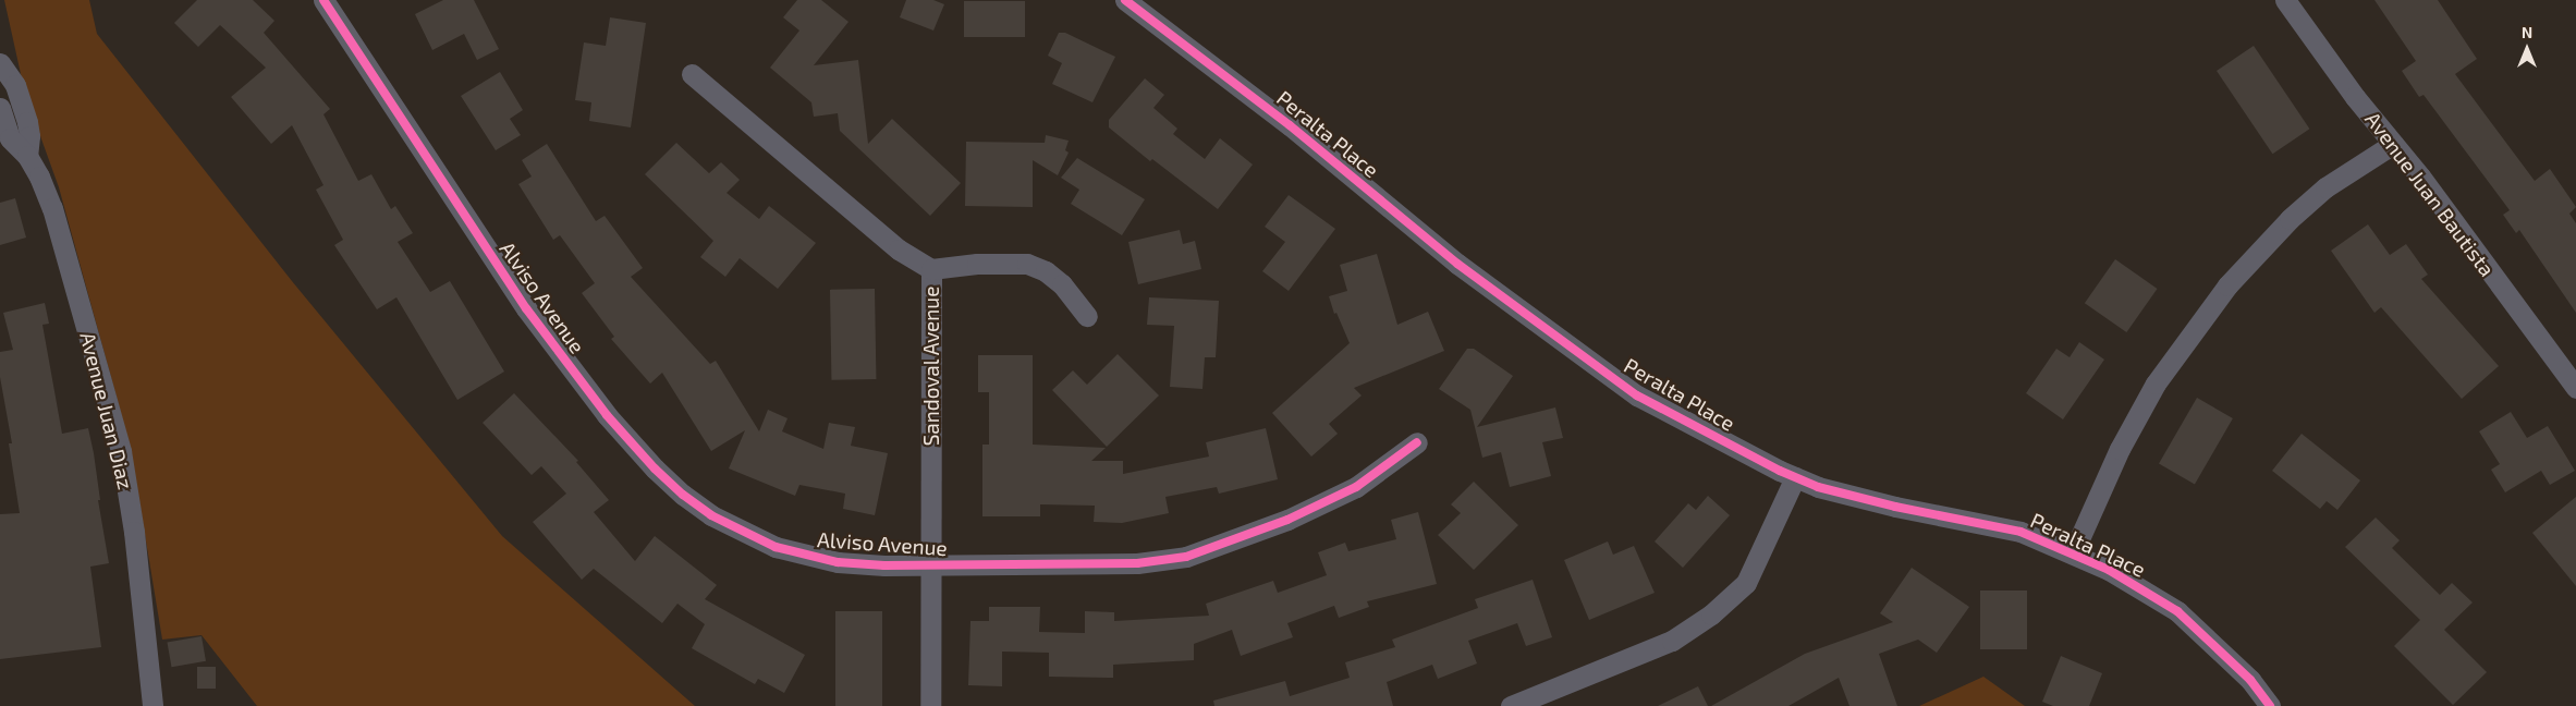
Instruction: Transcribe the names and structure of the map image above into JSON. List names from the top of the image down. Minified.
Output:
{"streets":{"street":["Peralta Place","Avenue Juan Bautista","Alviso Avenue","Sandoval Avenue","Avenue Juan Diaz"]},"crossings":[["Alviso Avenue","Sandoval Avenue"]],"north":"top"}
